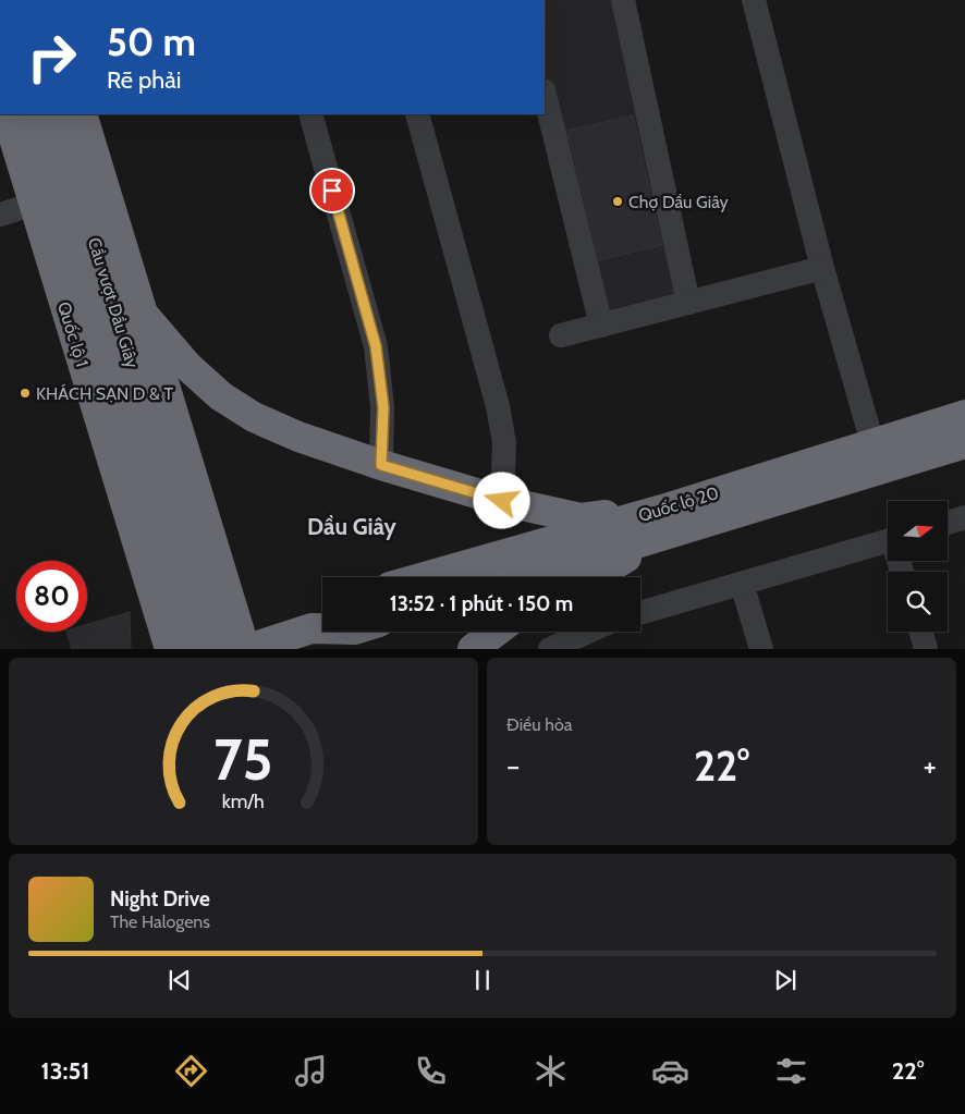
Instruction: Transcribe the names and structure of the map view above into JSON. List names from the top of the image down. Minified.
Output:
{"streets":{"highway":["Cầu vượt Dầu Giây","Quốc lộ 1","Quốc lộ 20"]},"districts":["Dầu Giây"],"places":["Chợ Dầu Giây","KHÁCH SẠN D & T"],"north":"right","page":{"turn":["50 m","Rẽ phải"],"limit":"80","trip":"13:52 · 1 phút · 150 m","tile":"Điều hòa","heat":["−","22°","+"],"song":["Night Drive","The Halogens"],"tabs":["13:51","22°"],"gauge":["75","km/h"]}}
